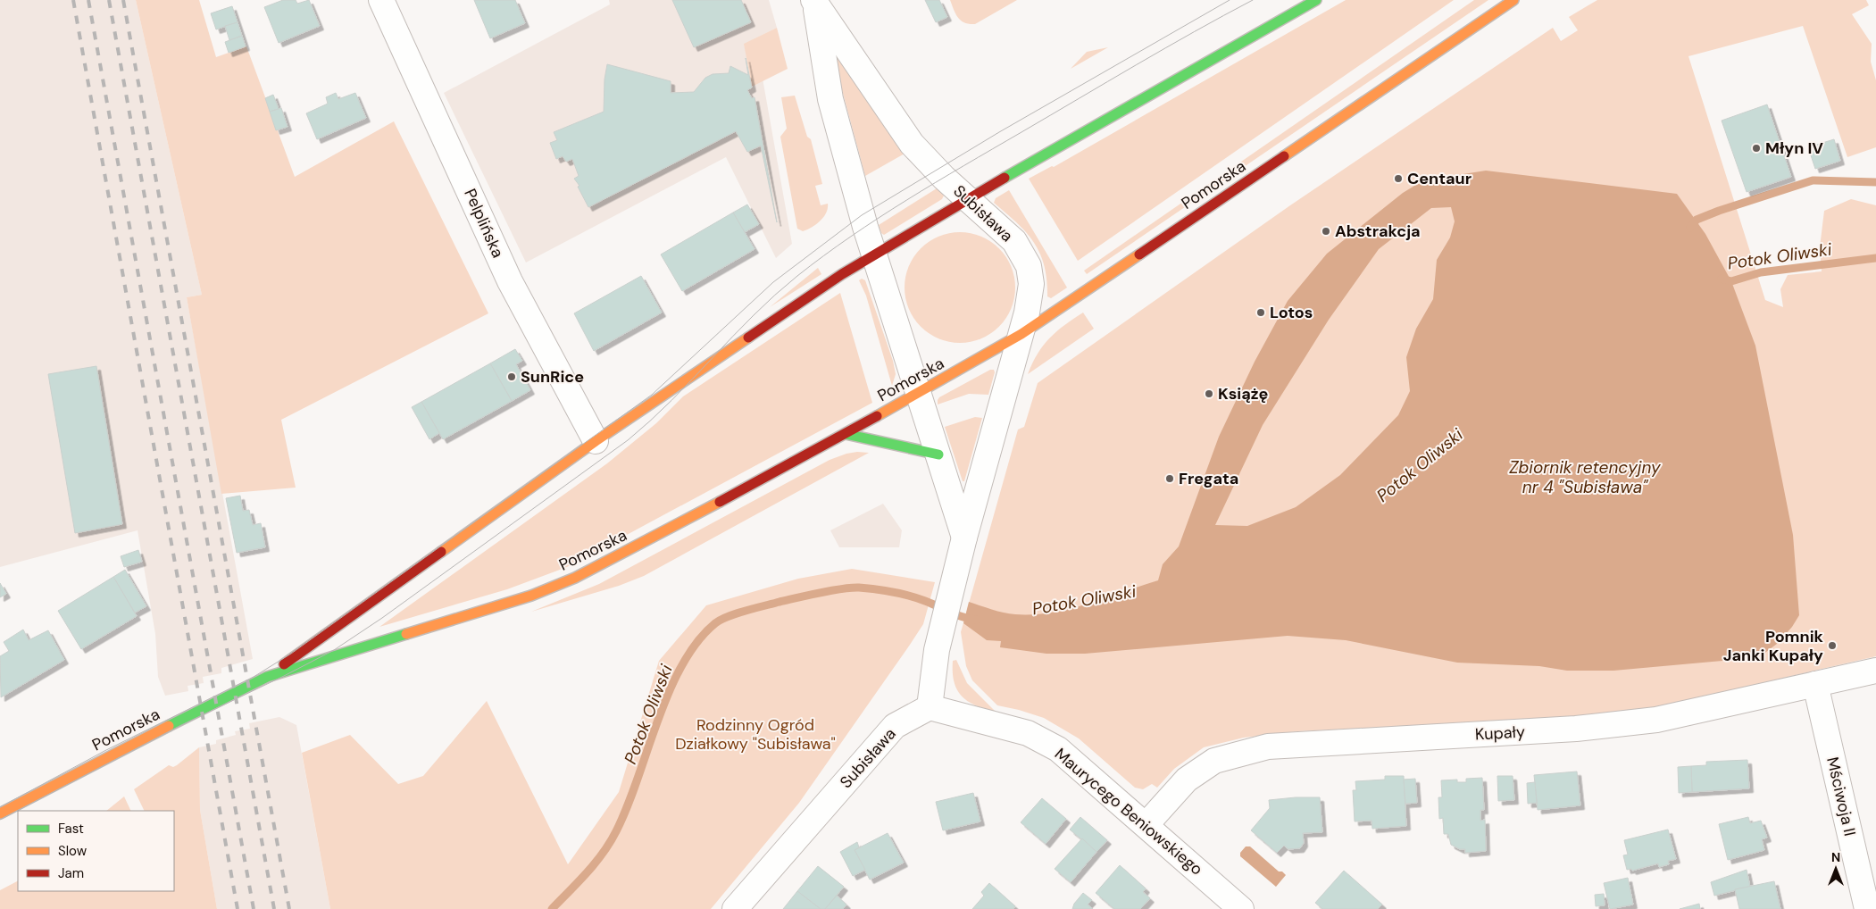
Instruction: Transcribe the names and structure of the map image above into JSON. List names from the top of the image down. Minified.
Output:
{"streets":{"main road":["Pomorska"],"street":["Subisława","Pelplińska","Kupały","Mściwoja II","Maurycego Beniowskiego"]},"crossings":[["Pomorska","Subisława"],["Pomorska","Pelplińska"],["Subisława","Maurycego Beniowskiego"],["Kupały","Mściwoja II"],["Kupały","Maurycego Beniowskiego"]],"water":["Potok Oliwski","Zbiornik retencyjny nr 4 \"Subisława\""],"parks":["Rodzinny Ogród Działkowy \"Subisława\""],"places":["Młyn IV","Centaur","Abstrakcja","Lotos","SunRice","Książę","Fregata","Pomnik Janki Kupały"],"legend":["Fast","Slow","Jam"],"north":"top"}
